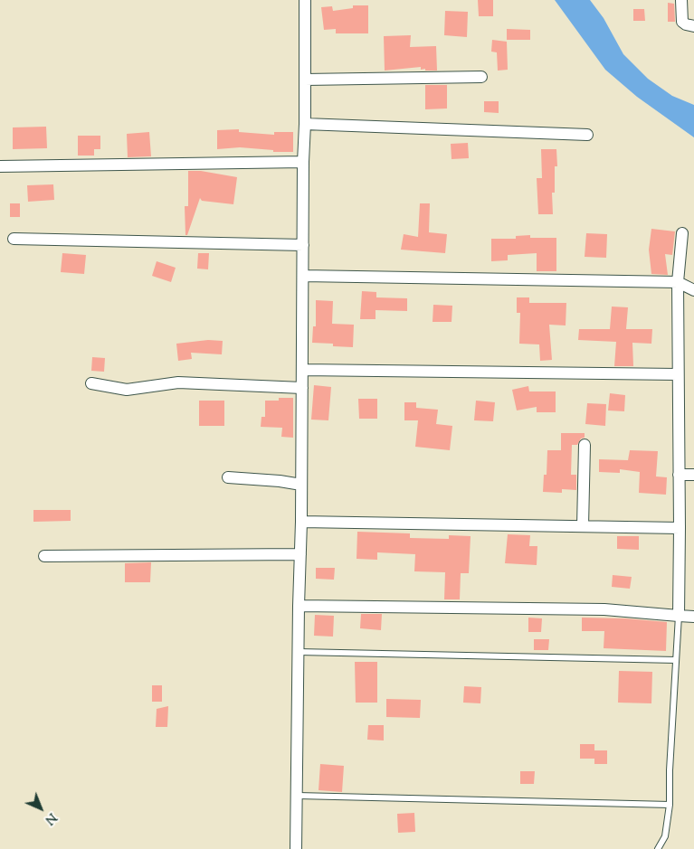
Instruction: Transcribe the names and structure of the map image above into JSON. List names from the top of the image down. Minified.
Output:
{"north":"bottom right"}
